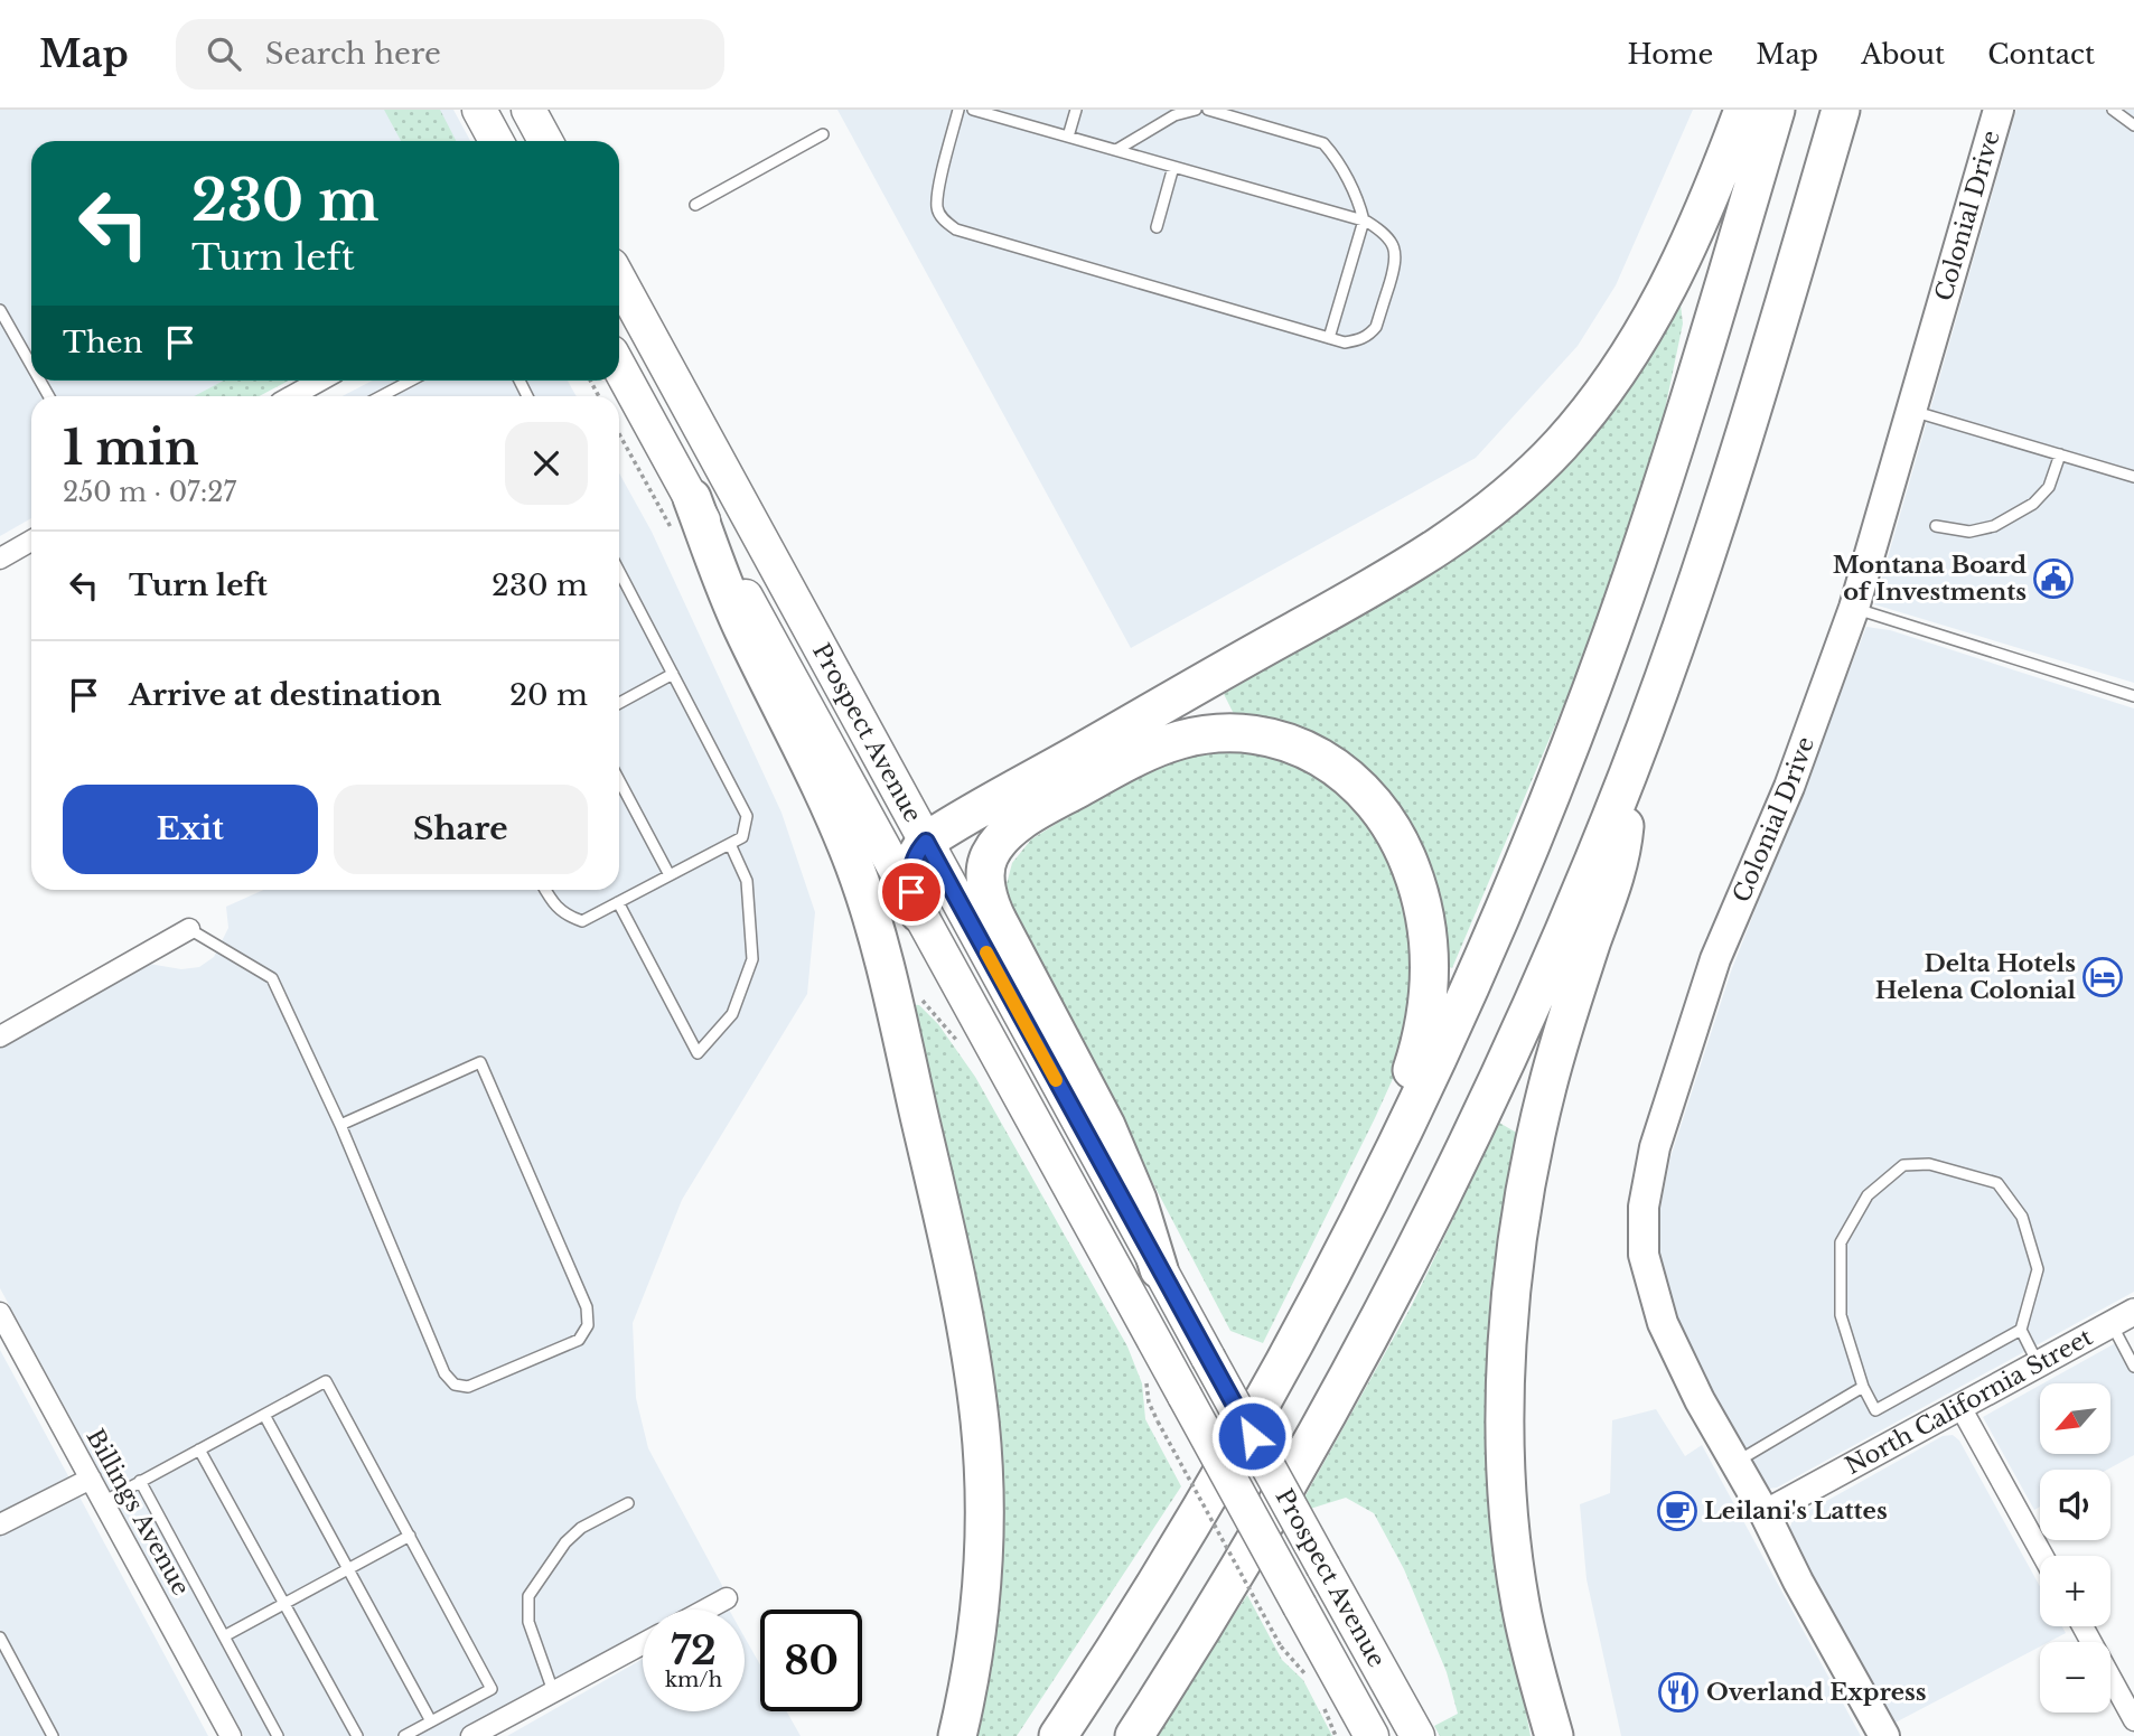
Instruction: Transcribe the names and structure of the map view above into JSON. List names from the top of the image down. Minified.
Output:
{"streets":{"highway":["Prospect Avenue"],"main road":["Colonial Drive"],"street":["North California Street","Billings Avenue"]},"crossings":[["Colonial Drive","North California Street"]],"places":{"public building":["Montana Board of Investments"],"hotel":["Delta Hotels Helena Colonial"],"cafe":["Leilani's Lattes"],"restaurant":["Overland Express"]},"north":"bottom left","page":{"header":"Map","search":"Search here","nav":["Home","Map","About","Contact"],"turn":["230 m","Turn left"],"then":"Then","heading":["1 min","250 m · 07:27"],"list":[{"name":"Turn left","value":"230 m"},{"name":"Arrive at destination","value":"20 m"}],"buttons":["Exit","Share"],"map_buttons":["+","−"],"speed":"72 km/h","limit":"80"}}
